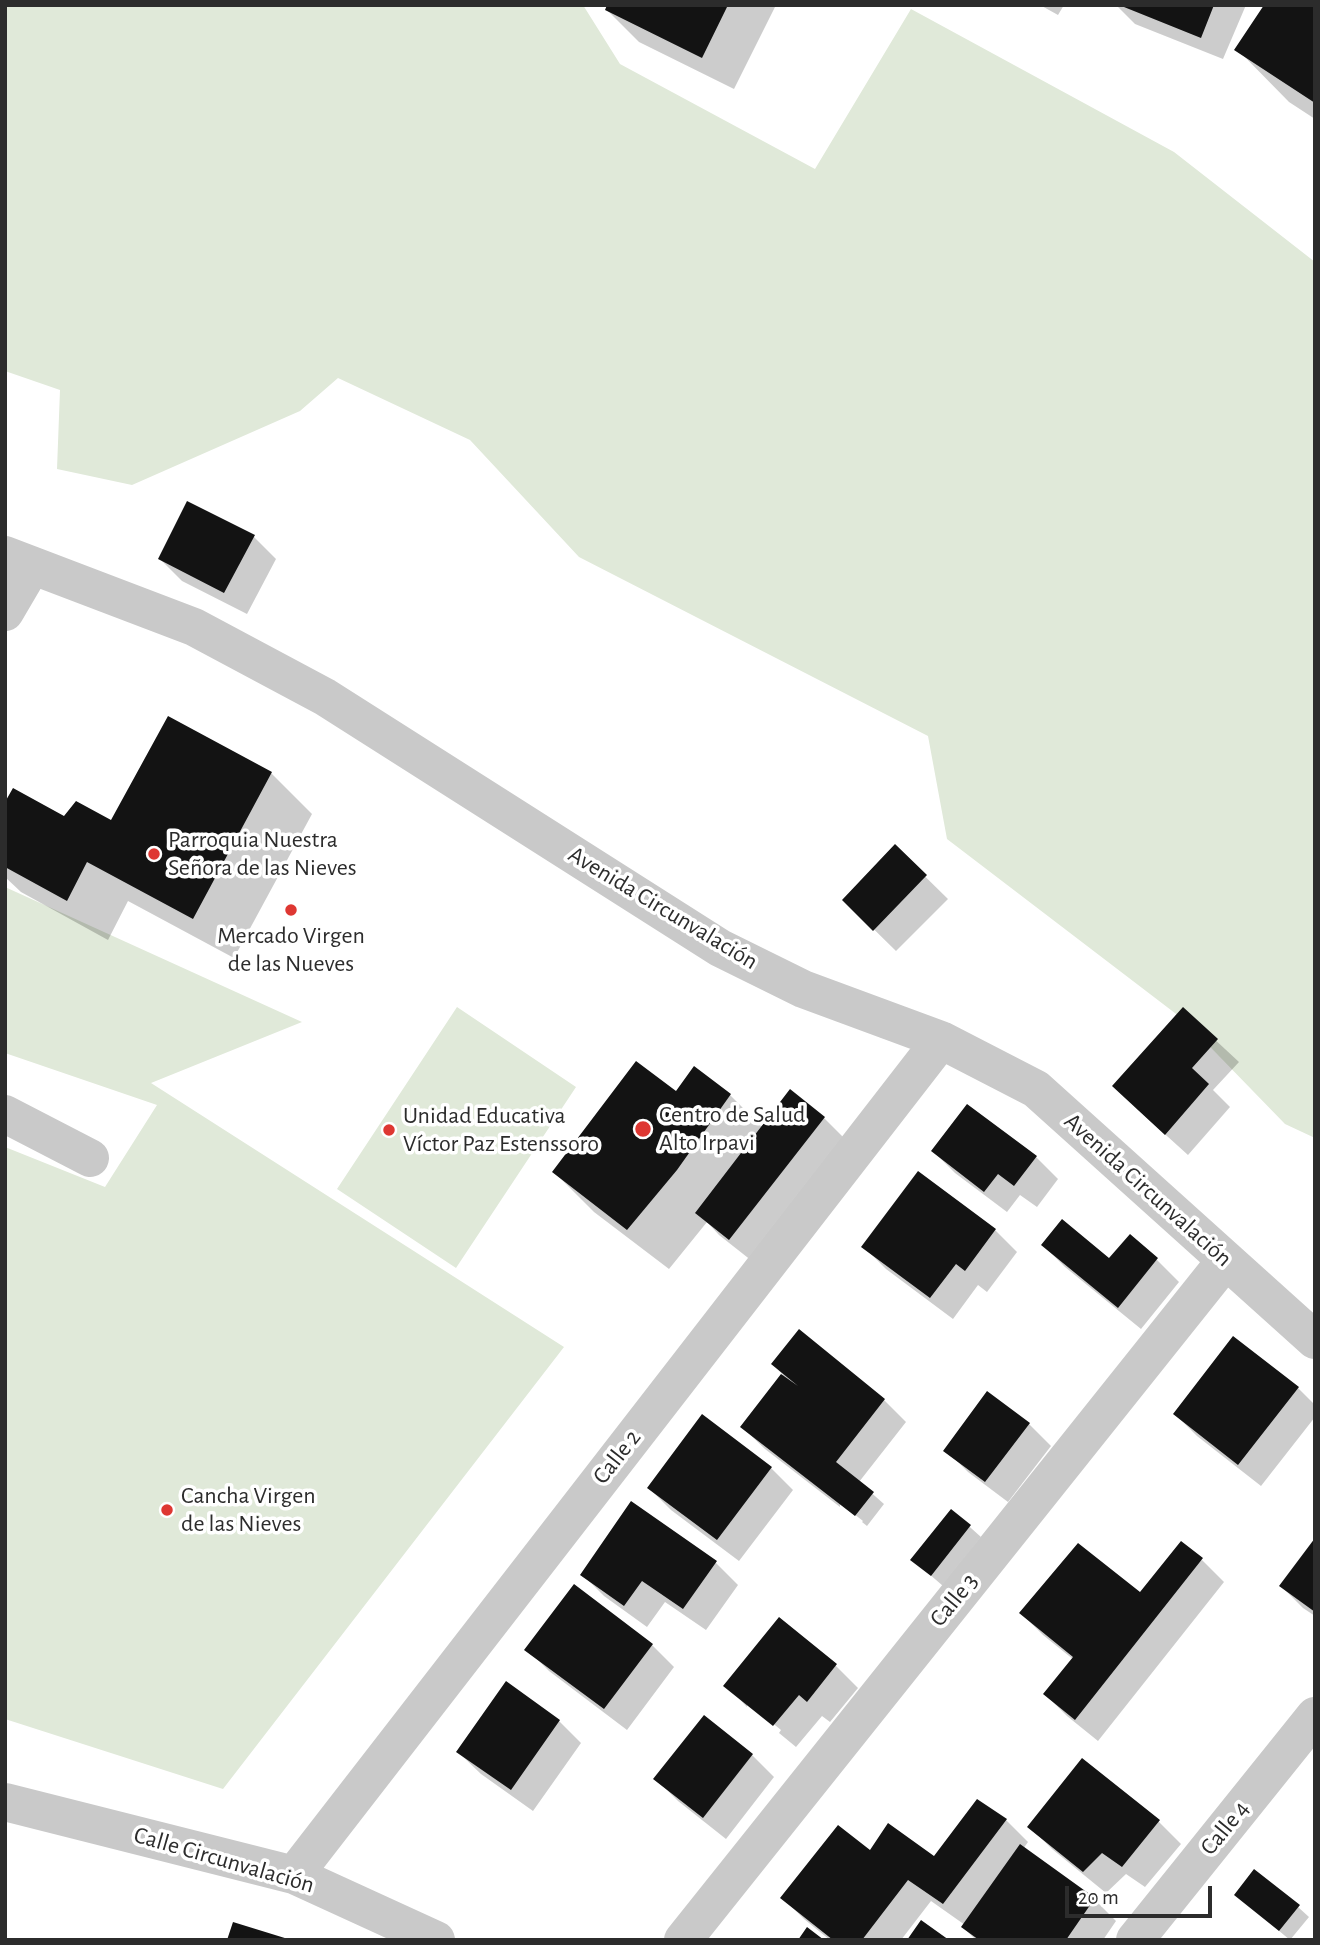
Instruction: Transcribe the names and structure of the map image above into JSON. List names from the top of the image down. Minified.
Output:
{"streets":{"street":["Avenida Circunvalación","Calle 2","Calle 3","Calle 4","Calle Circunvalación"]},"crossings":[["Avenida Circunvalación","Calle 2"],["Avenida Circunvalación","Calle 3"],["Calle 2","Calle Circunvalación"]],"places":["Parroquia Nuestra Señora de las Nieves","Mercado Virgen de las Nueves","Centro de Salud Alto Irpavi","Unidad Educativa Víctor Paz Estenssoro","Cancha Virgen de las Nieves"],"scale_bar":"20 m"}
